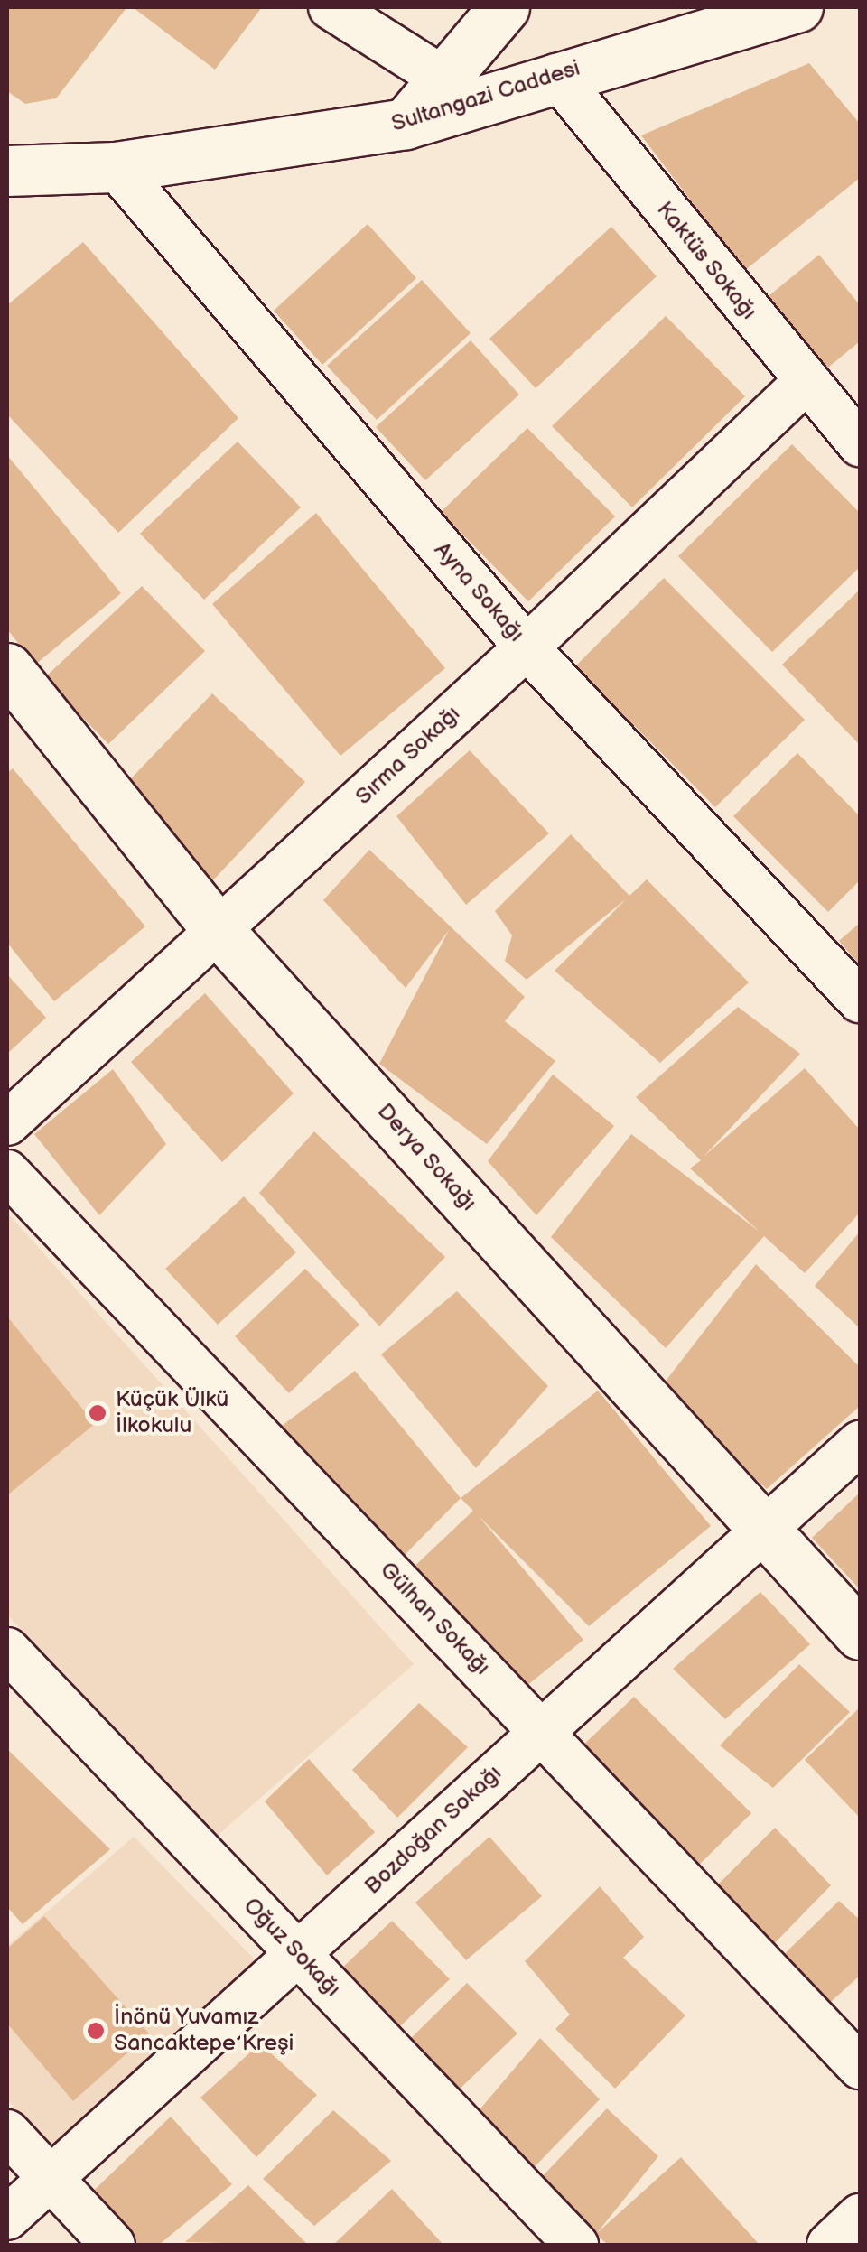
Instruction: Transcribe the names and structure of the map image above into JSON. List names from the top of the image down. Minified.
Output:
{"streets":{"street":["Sultangazi Caddesi","Kaktüs Sokağı","Ayna Sokağı","Sırma Sokağı","Derya Sokağı","Gülhan Sokağı","Bozdoğan Sokağı","Oğuz Sokağı"]},"crossings":[["Sultangazi Caddesi","Kaktüs Sokağı"],["Sultangazi Caddesi","Ayna Sokağı"],["Kaktüs Sokağı","Sırma Sokağı"],["Ayna Sokağı","Sırma Sokağı"],["Sırma Sokağı","Derya Sokağı"],["Derya Sokağı","Bozdoğan Sokağı"],["Gülhan Sokağı","Bozdoğan Sokağı"],["Bozdoğan Sokağı","Oğuz Sokağı"]],"places":["Küçük Ülkü İlkokulu","İnönü Yuvamız Sancaktepe Kreşi"]}
